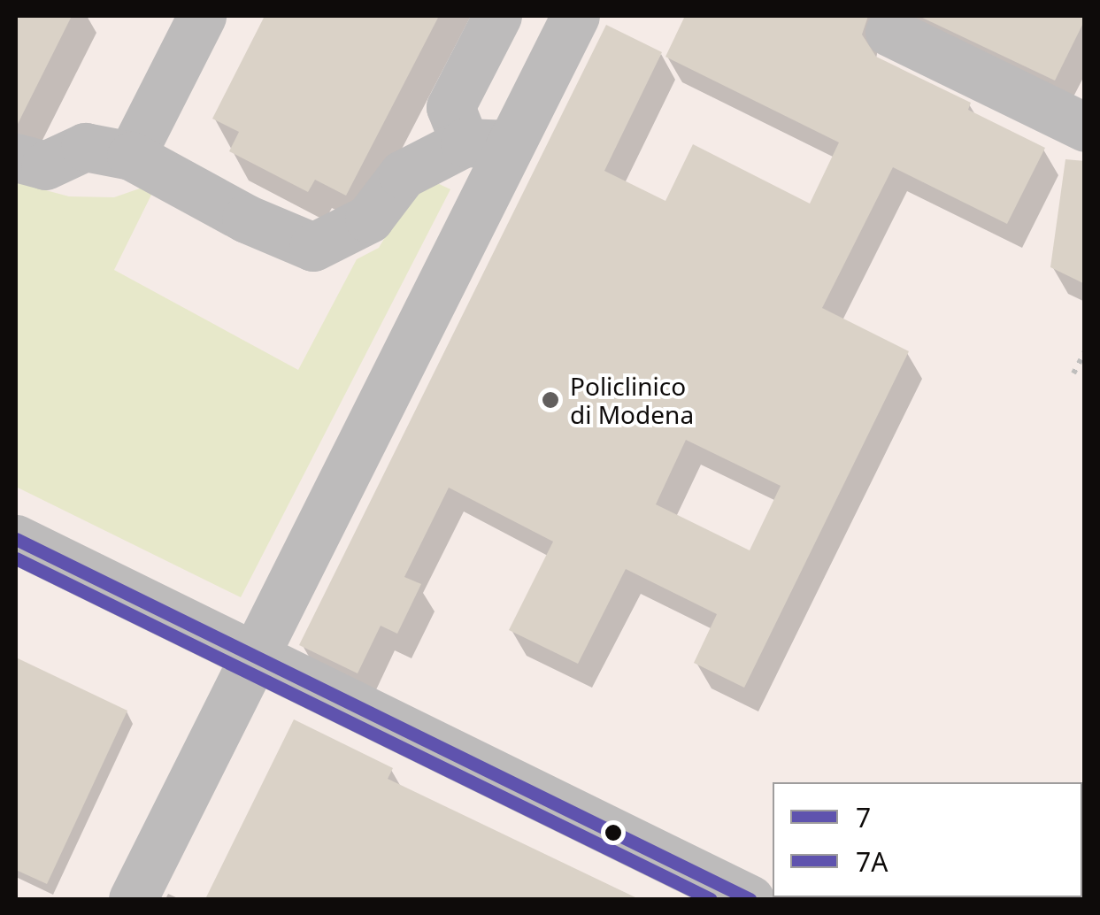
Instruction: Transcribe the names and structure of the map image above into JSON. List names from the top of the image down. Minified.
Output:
{"places":["Policlinico di Modena"],"lines":["transit line 7","transit line 7A"],"legend":["7","7A"]}
